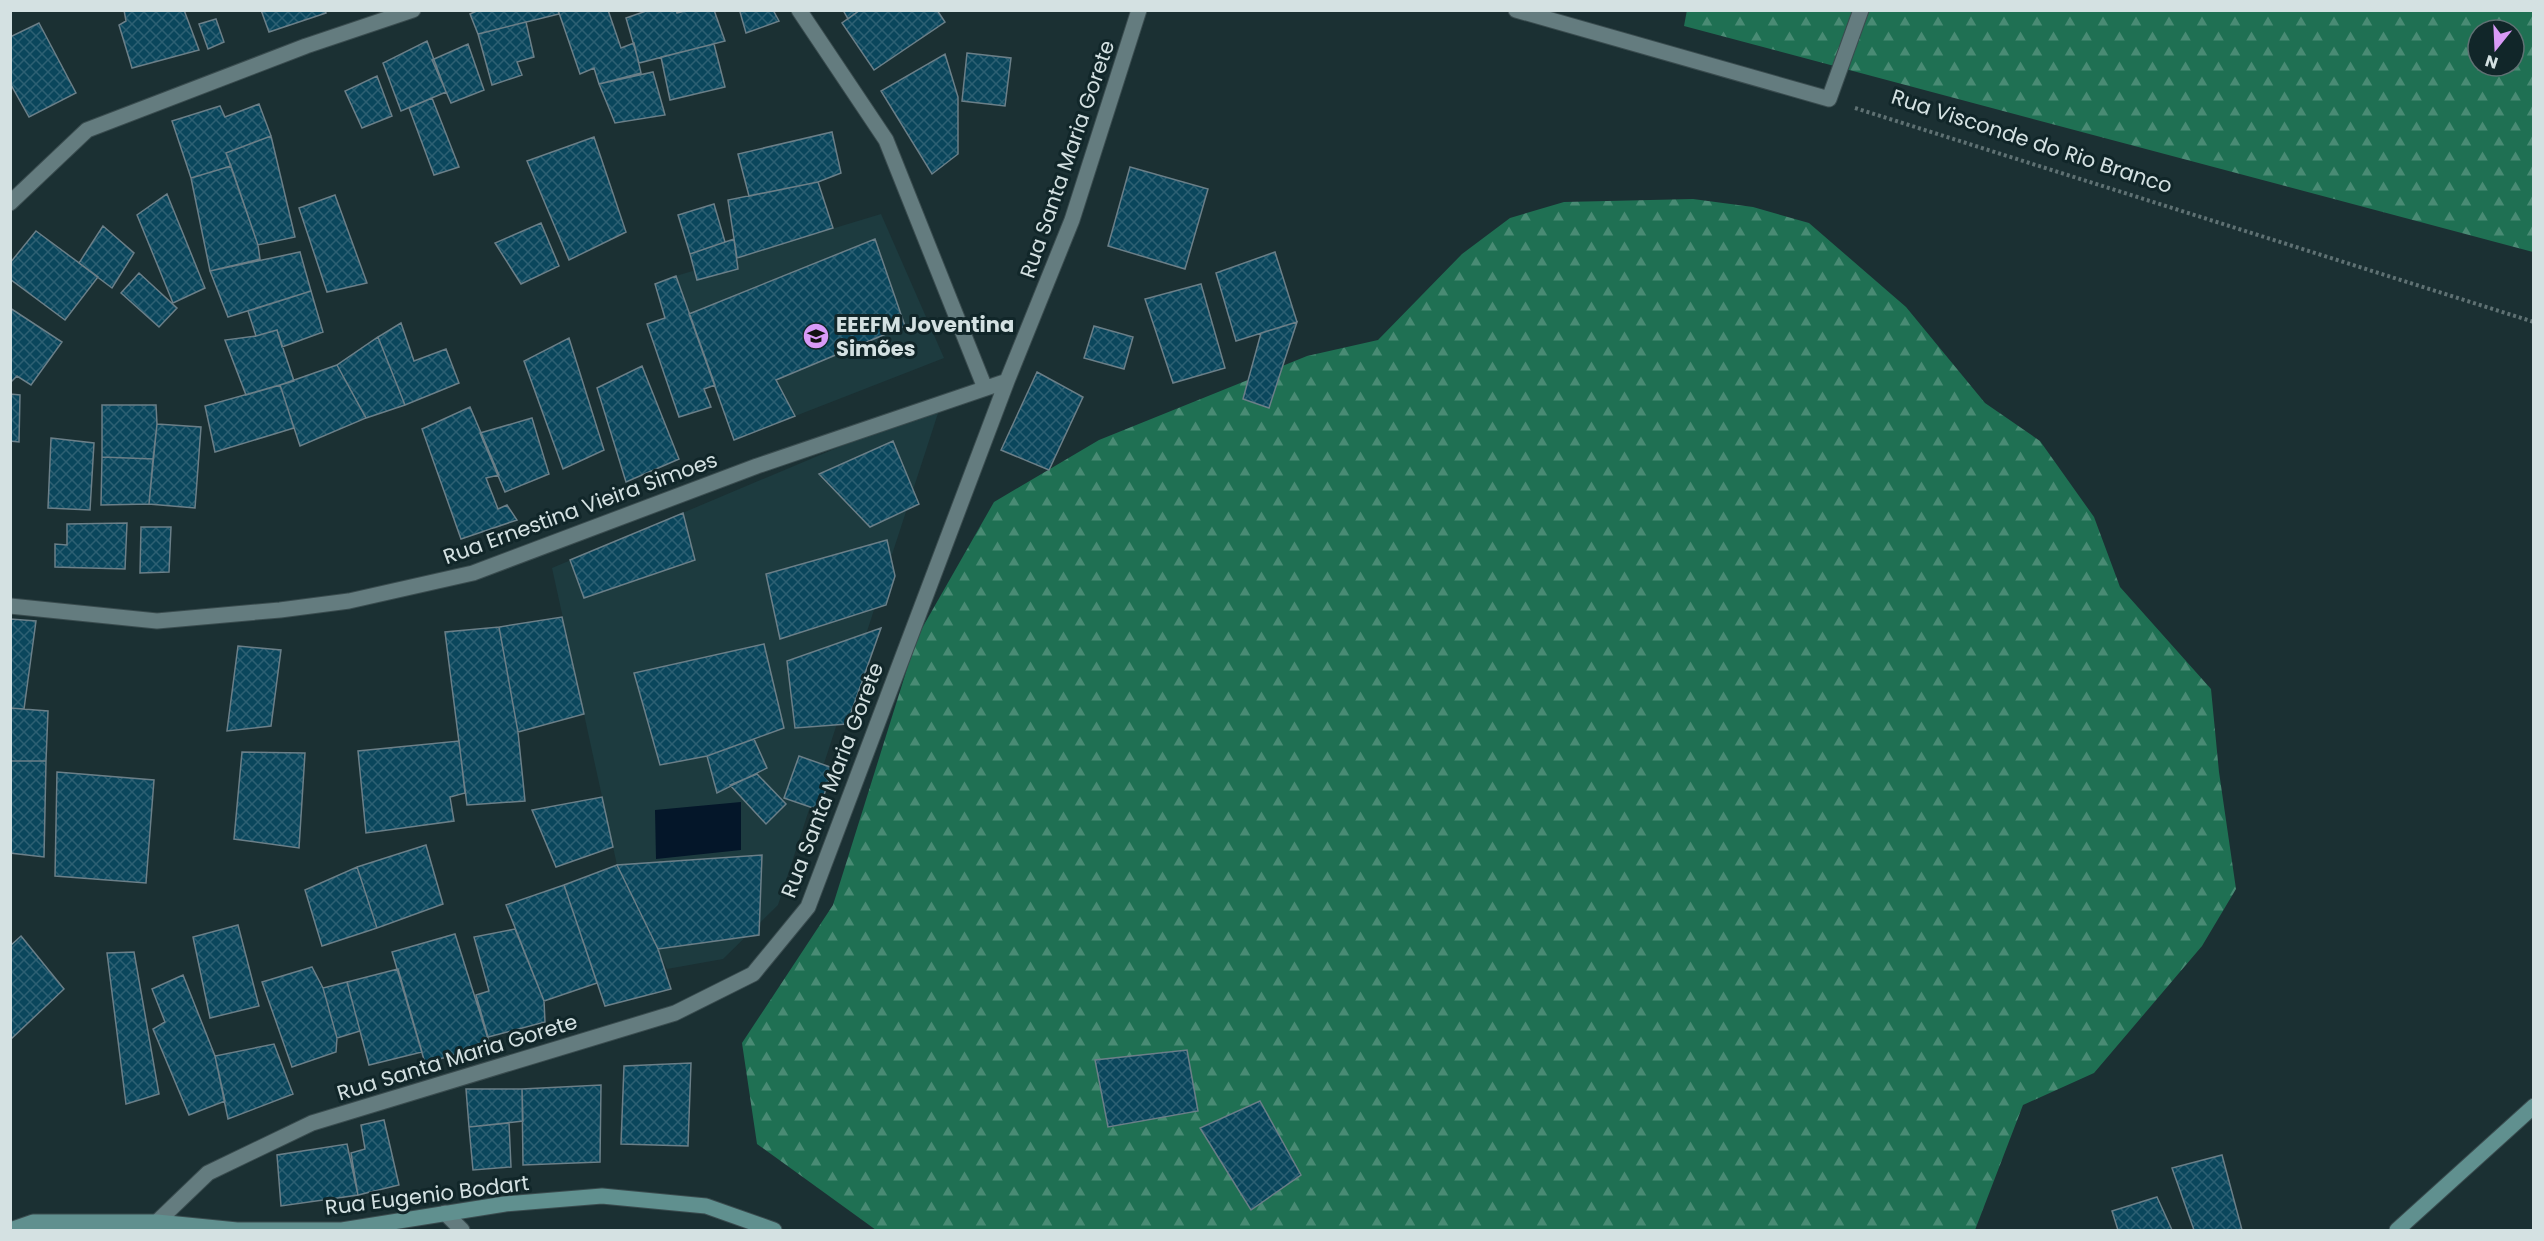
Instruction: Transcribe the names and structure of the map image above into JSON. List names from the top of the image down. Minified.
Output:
{"streets":{"street":["Rua Santa Maria Gorete","Rua Ernestina Vieira Simoes","Rua Eugenio Bodart"],"path":["Rua Visconde do Rio Branco"]},"crossings":[["Rua Santa Maria Gorete","Rua Ernestina Vieira Simoes"],["Rua Santa Maria Gorete","Rua Eugenio Bodart"]],"places":{"school or university":["EEEFM Joventina Simões"]},"north":"bottom"}
